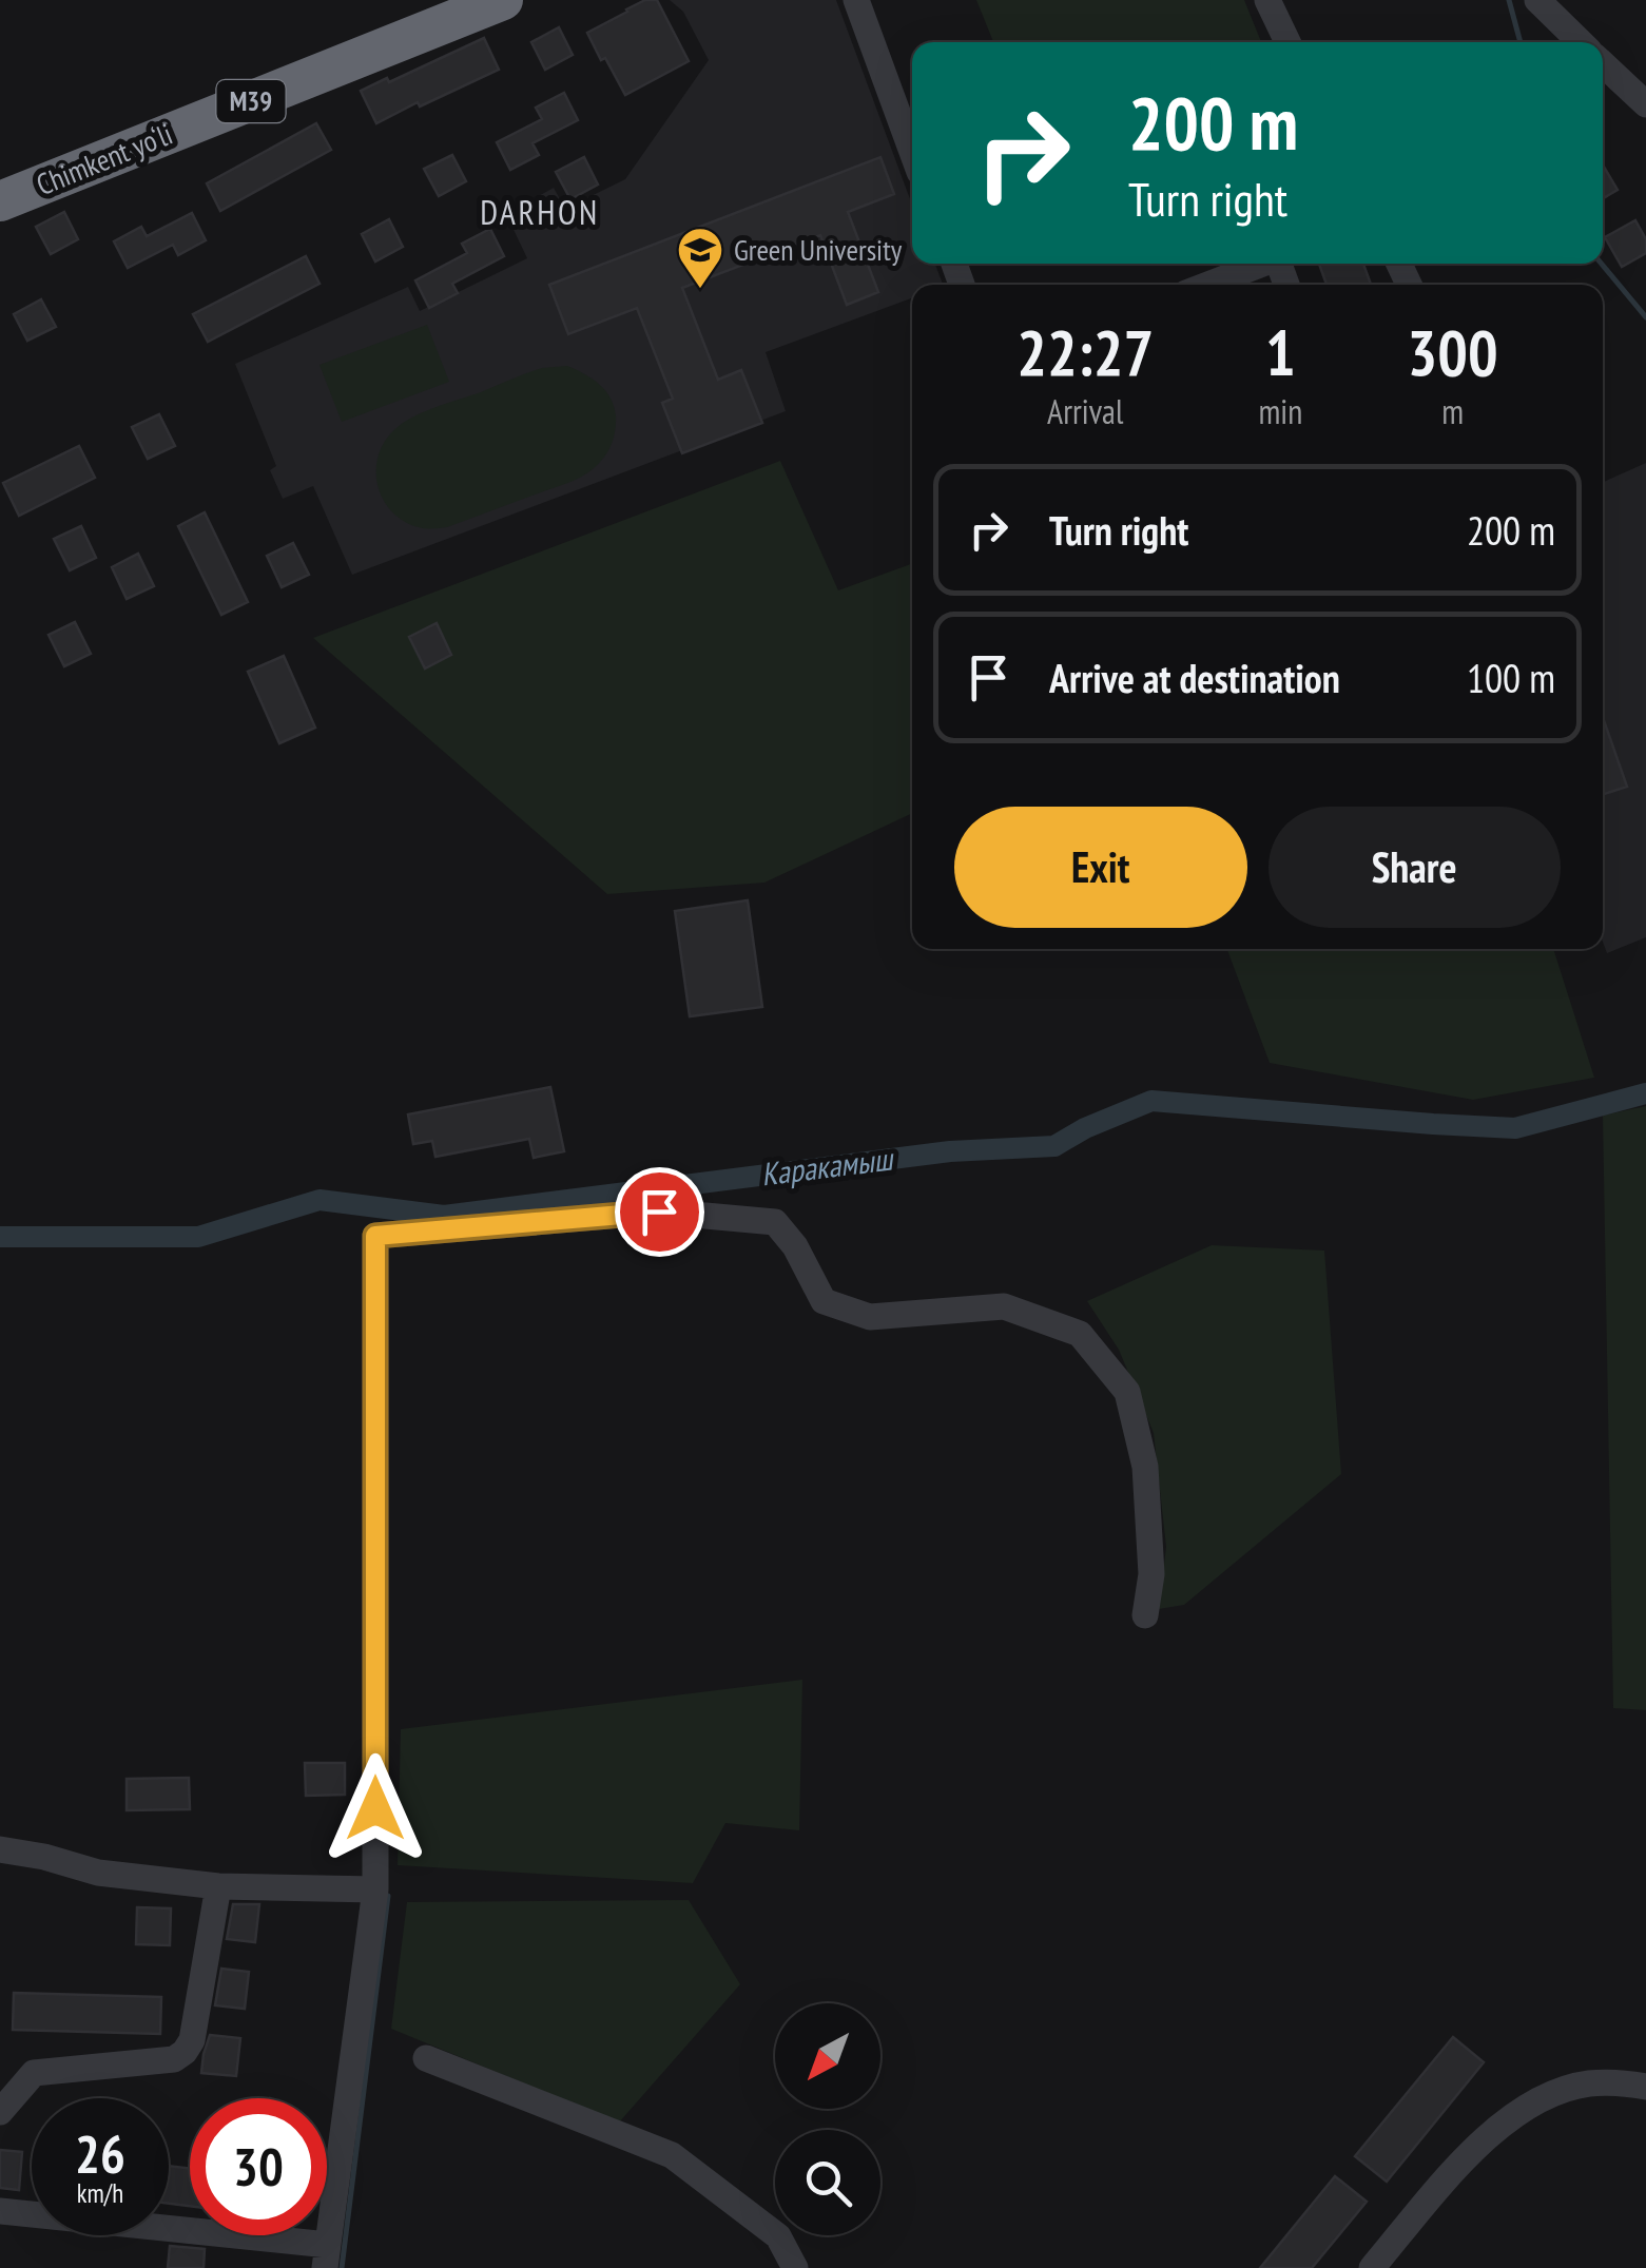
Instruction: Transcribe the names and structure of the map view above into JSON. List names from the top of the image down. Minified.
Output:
{"streets":{"highway":["M39","Chimkent yo‘li"]},"districts":["DARHON"],"water":["Каракамыш"],"places":{"school or university":["Green University"]},"north":"bottom left","page":{"turn":["200 m","Turn right"],"eta":["22:27","Arrival","1","min","300","m"],"list":[{"name":"Turn right","value":"200 m"},{"name":"Arrive at destination","value":"100 m"}],"buttons":["Exit","Share"],"speed":"26 km/h","limit":"30"}}
